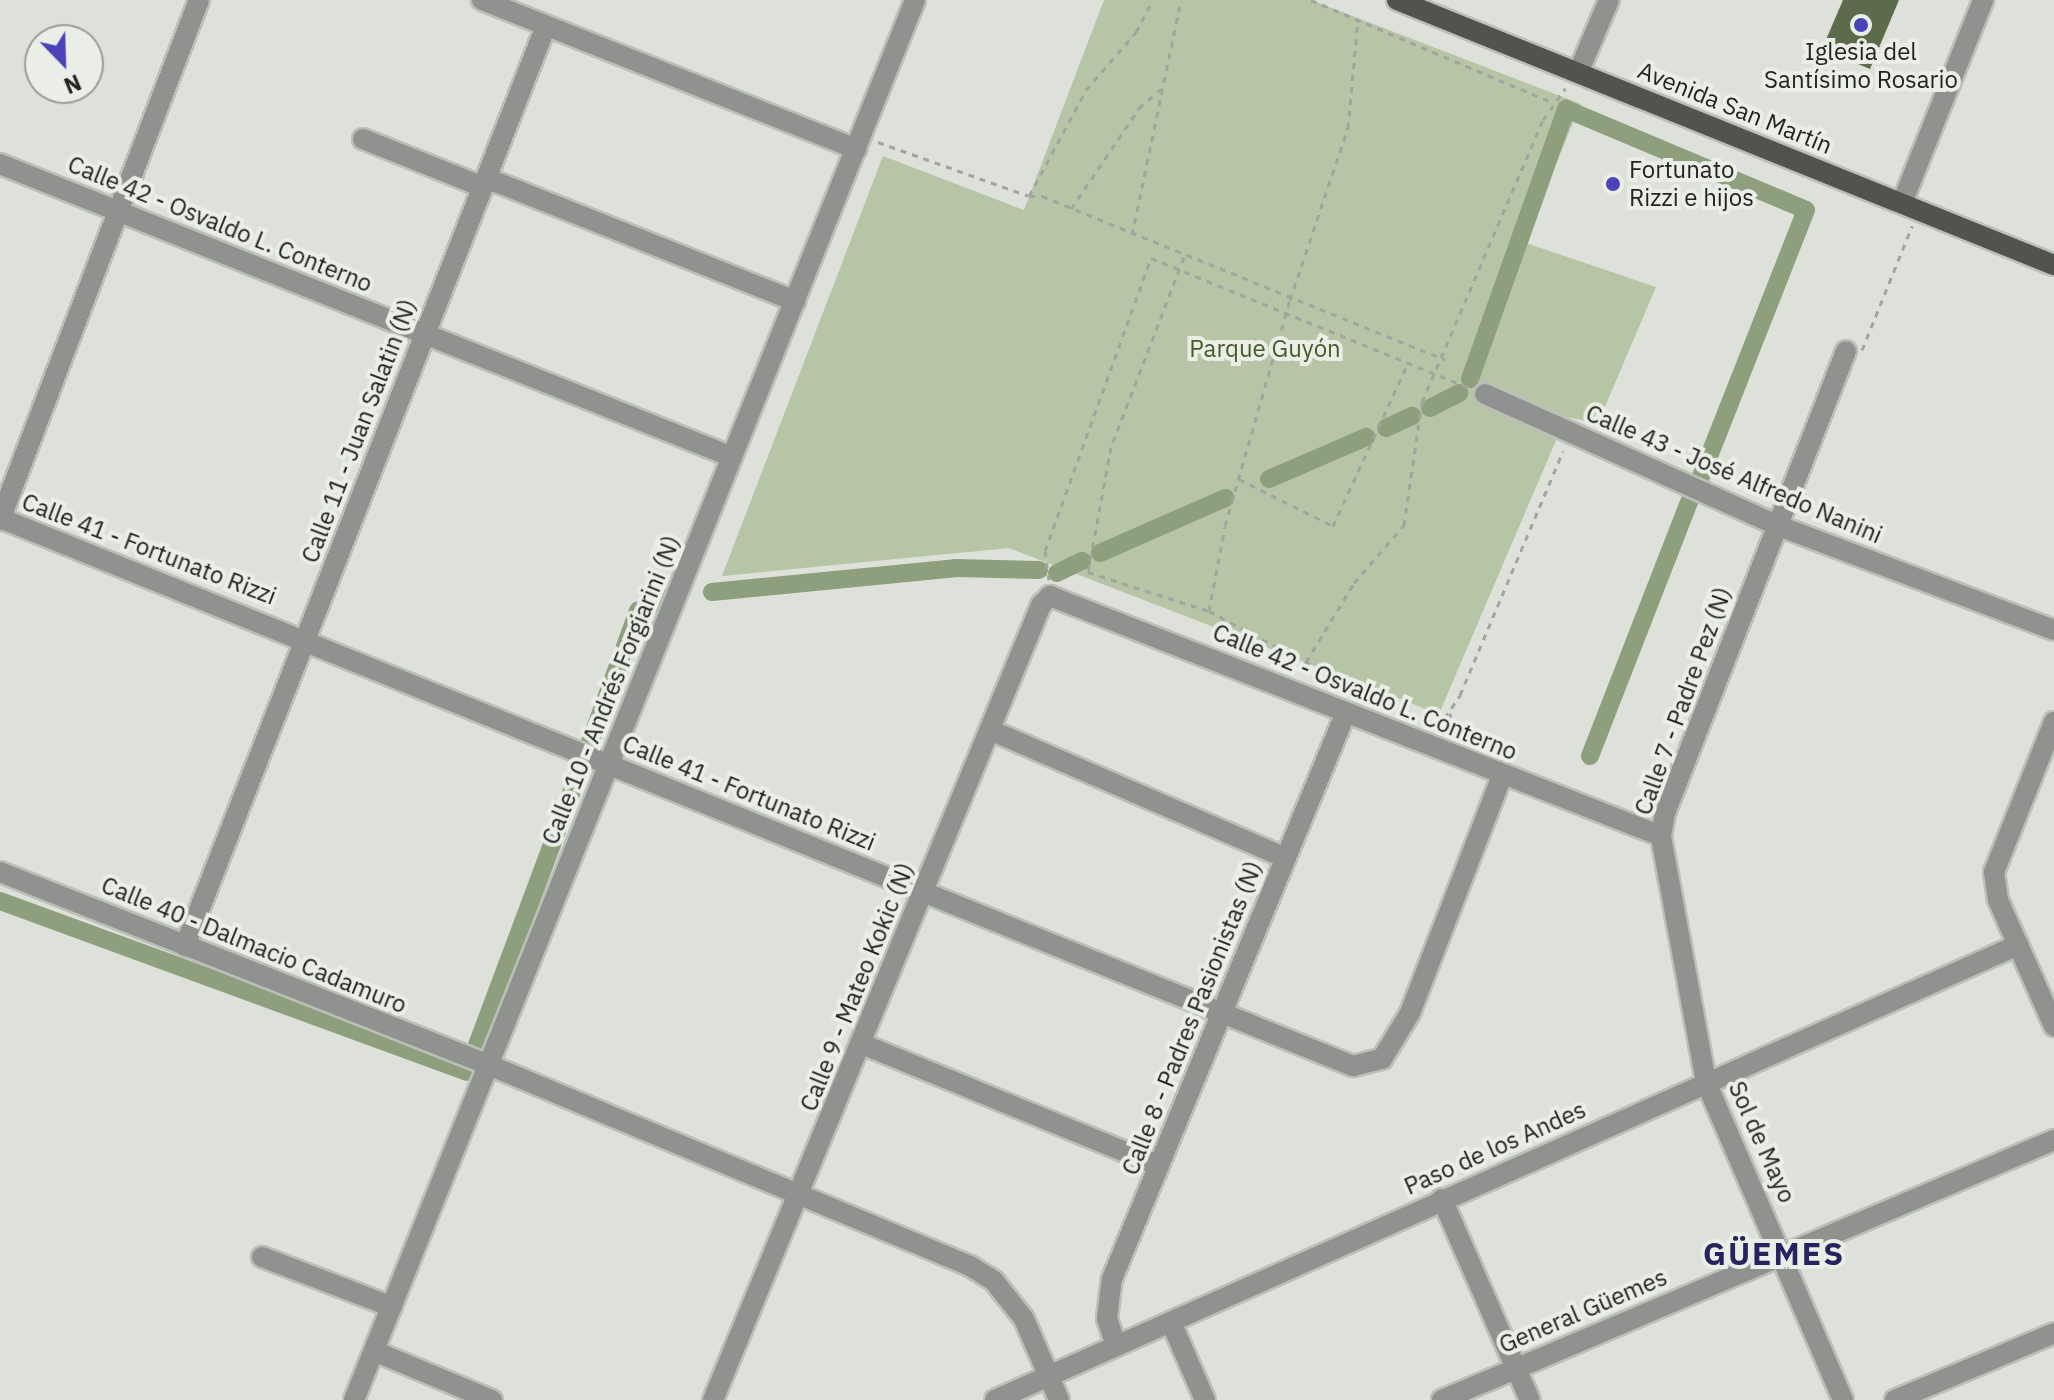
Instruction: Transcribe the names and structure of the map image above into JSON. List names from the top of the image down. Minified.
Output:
{"streets":{"main road":["Avenida San Martín"],"street":["Calle 42 - Osvaldo L. Conterno","Calle 11 - Juan Salatin (N)","Calle 43 - José Alfredo Nanini","Calle 41 - Fortunato Rizzi","Calle 10 - Andrés Forgiarini (N)","Calle 7 - Padre Pez (N)","Calle 40 - Dalmacio Cadamuro","Calle 9 - Mateo Kokic (N)","Calle 8 - Padres Pasionistas (N)","Sol de Mayo","Paso de los Andes","General Güemes"]},"crossings":[["Calle 42 - Osvaldo L. Conterno","Calle 11 - Juan Salatin (N)"],["Calle 42 - Osvaldo L. Conterno","Calle 41 - Fortunato Rizzi"],["Calle 42 - Osvaldo L. Conterno","Calle 10 - Andrés Forgiarini (N)"],["Calle 42 - Osvaldo L. Conterno","Calle 7 - Padre Pez (N)"],["Calle 42 - Osvaldo L. Conterno","Calle 9 - Mateo Kokic (N)"],["Calle 42 - Osvaldo L. Conterno","Calle 8 - Padres Pasionistas (N)"],["Calle 11 - Juan Salatin (N)","Calle 41 - Fortunato Rizzi"],["Calle 11 - Juan Salatin (N)","Calle 40 - Dalmacio Cadamuro"],["Calle 43 - José Alfredo Nanini","Calle 7 - Padre Pez (N)"],["Calle 41 - Fortunato Rizzi","Calle 10 - Andrés Forgiarini (N)"],["Calle 41 - Fortunato Rizzi","Calle 9 - Mateo Kokic (N)"],["Calle 41 - Fortunato Rizzi","Calle 8 - Padres Pasionistas (N)"],["Calle 10 - Andrés Forgiarini (N)","Calle 40 - Dalmacio Cadamuro"],["Calle 7 - Padre Pez (N)","Sol de Mayo"],["Calle 7 - Padre Pez (N)","Paso de los Andes"],["Calle 40 - Dalmacio Cadamuro","Calle 9 - Mateo Kokic (N)"],["Calle 40 - Dalmacio Cadamuro","Paso de los Andes"],["Calle 8 - Padres Pasionistas (N)","Paso de los Andes"],["Sol de Mayo","Paso de los Andes"],["Sol de Mayo","General Güemes"]],"districts":["GÜEMES"],"parks":["Parque Guyón"],"places":["Iglesia del Santísimo Rosario","Fortunato Rizzi e hijos"],"north":"bottom right"}
